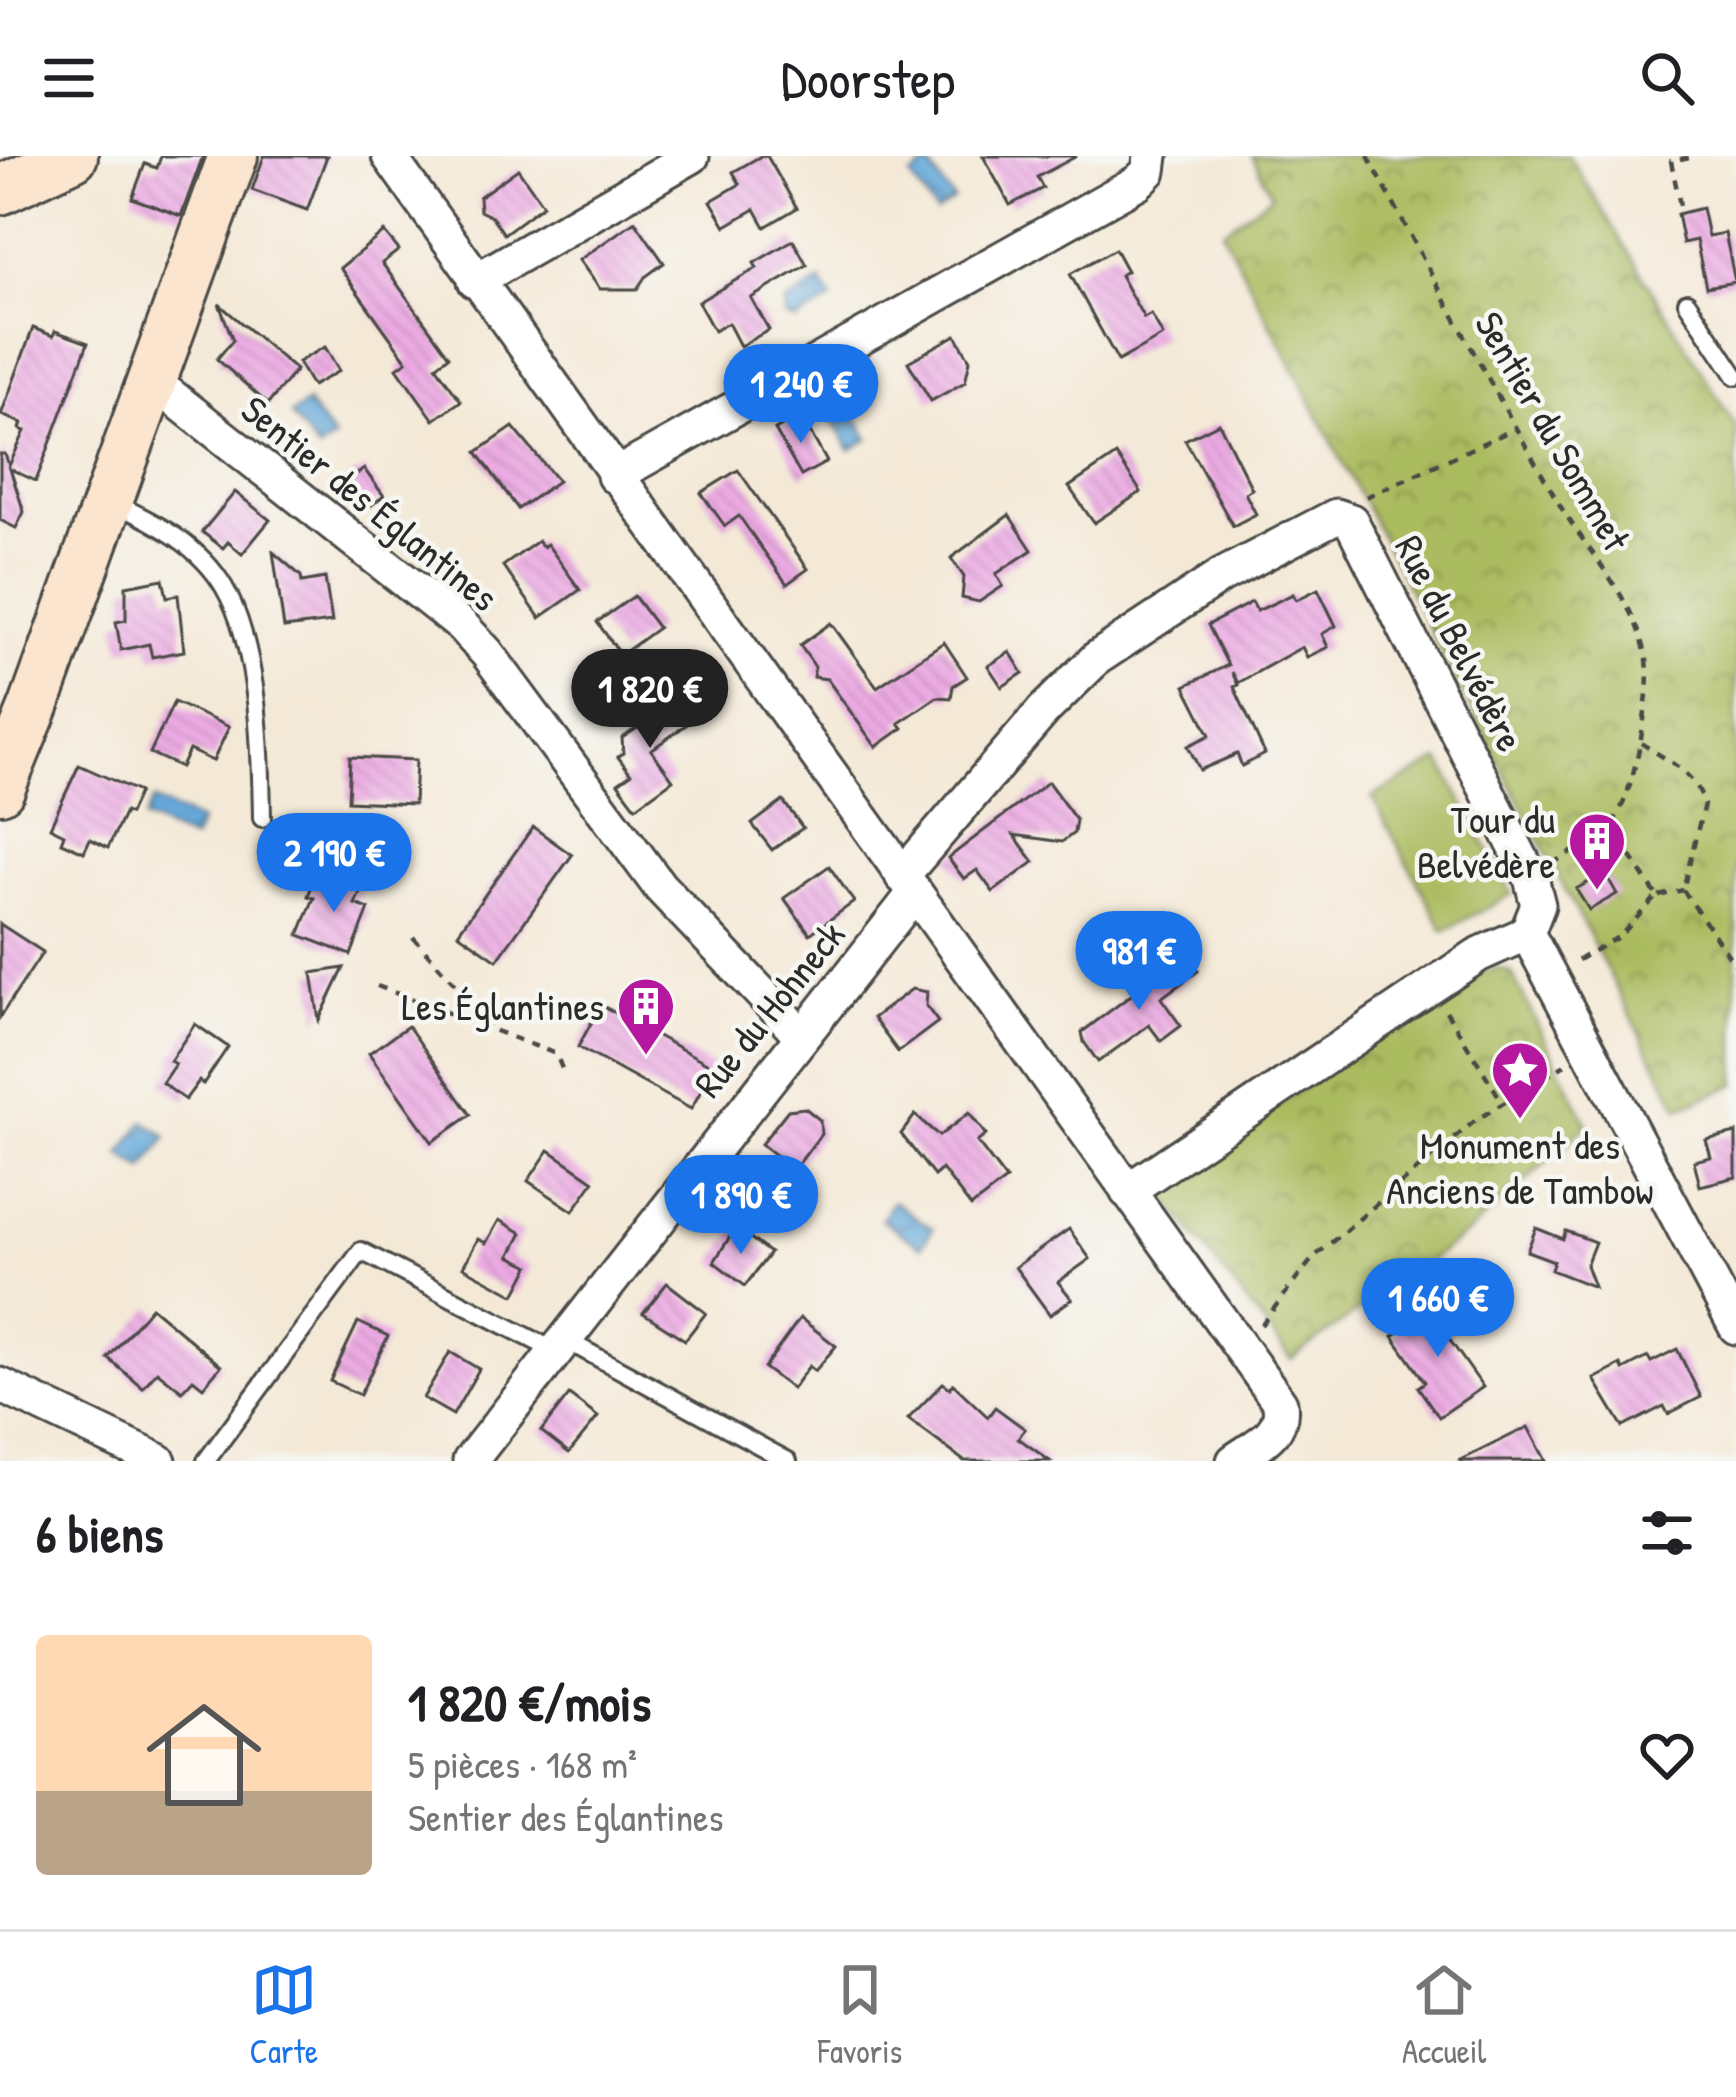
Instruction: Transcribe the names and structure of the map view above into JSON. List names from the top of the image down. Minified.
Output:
{"streets":{"street":["Sentier des Églantines","Rue du Belvédère","Rue du Hohneck"],"path":["Sentier du Sommet"]},"crossings":[["Sentier des Églantines","Rue du Hohneck"]],"places":{"building":["Tour du Belvédère","Les Églantines"],"place":["Monument des Anciens de Tambow"]},"page":{"header":"Doorstep","price":["1 240 €","1 820 €","2 190 €","981 €","1 890 €","1 660 €"],"heading":"6 biens","list":[{"name":"1 820 €/mois","note":"5 pièces · 168 m² · Sentier des Églantines"}],"tabs":["Carte","Favoris","Accueil"]}}
